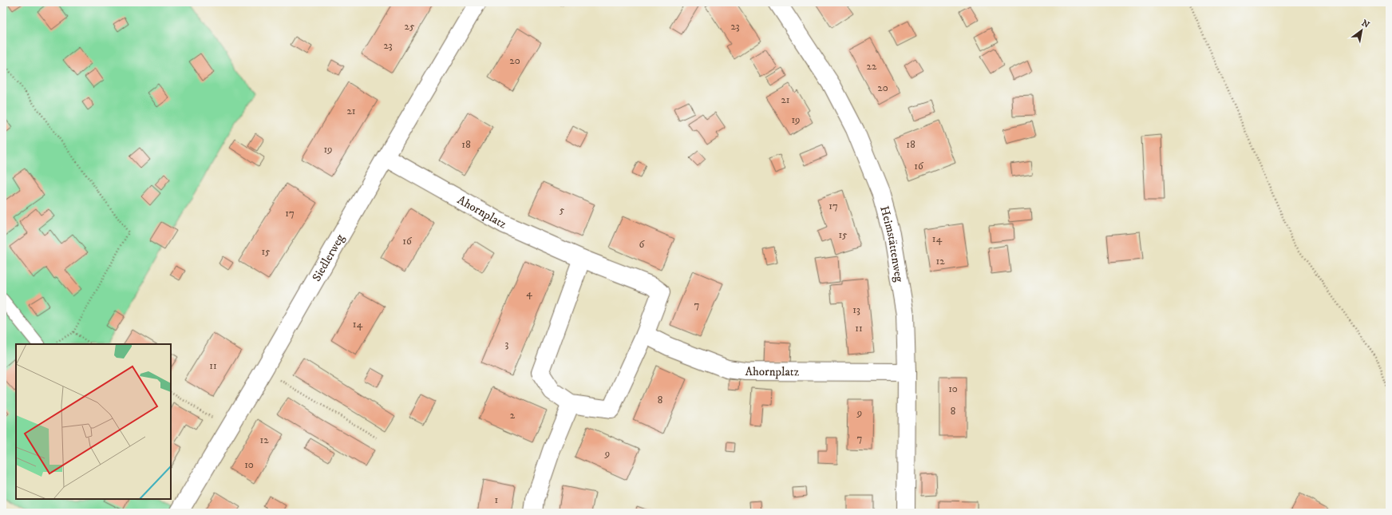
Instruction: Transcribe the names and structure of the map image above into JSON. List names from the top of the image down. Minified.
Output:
{"streets":{"street":["Ahornplatz","Heimstättenweg","Siedlerweg"]},"crossings":[["Ahornplatz","Heimstättenweg"],["Ahornplatz","Siedlerweg"]],"house_numbers":["25","23","23","20","22","20","21","21","19","18","18","19","16","17","5","17","15","14","16","6","15","12","4","7","13","14","11","3","11","10","8","8","9","2","7","12","9","10","1"],"north":"top right"}
